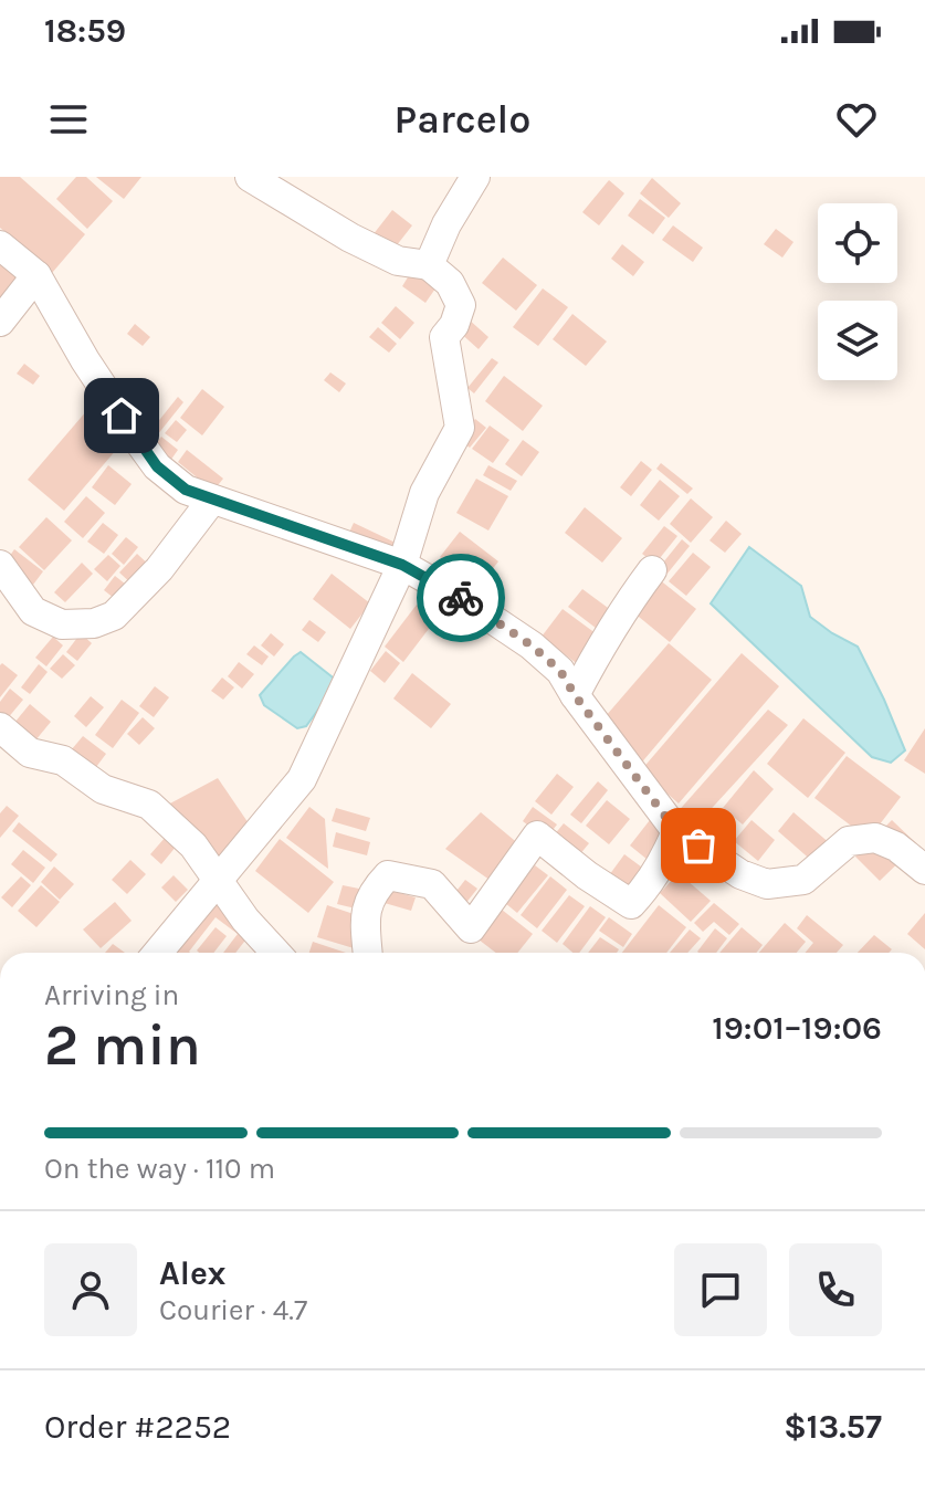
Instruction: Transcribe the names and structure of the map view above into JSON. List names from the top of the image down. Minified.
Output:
{"page":{"status":"18:59","header":"Parcelo","heading":["2 min","Arriving in","19:01–19:06"],"panel":["Alex","Courier · 4.7","Order #2252","$13.57"],"bar":"On the way · 110 m"}}
